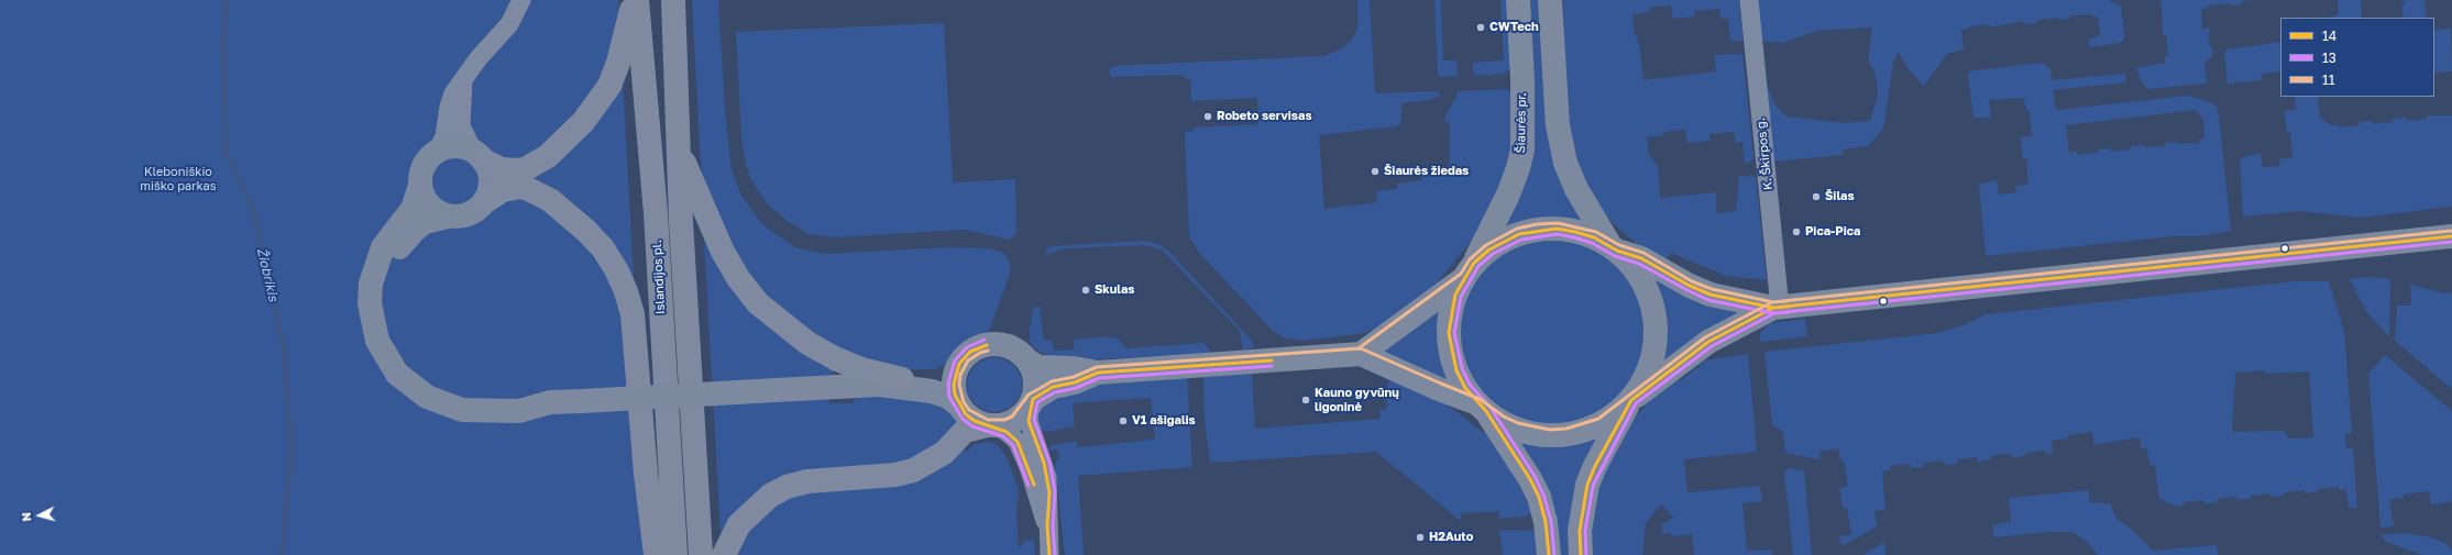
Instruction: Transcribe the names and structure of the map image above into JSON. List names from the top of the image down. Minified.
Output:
{"streets":{"highway":["Islandijos pl."],"main road":["Šiaurės pr."],"street":["K. Škirpos g."]},"water":["Žiobrikis"],"parks":["Kleboniškio miško parkas"],"places":["CWTech","Robeto servisas","Šiaurės žiedas","Šilas","Pica-Pica","Skulas","Kauno gyvūnų ligoninė","V1 ašigalis","H2Auto"],"lines":["transit line 11","transit line 14","transit line 13"],"legend":["14","13","11"],"north":"left"}
